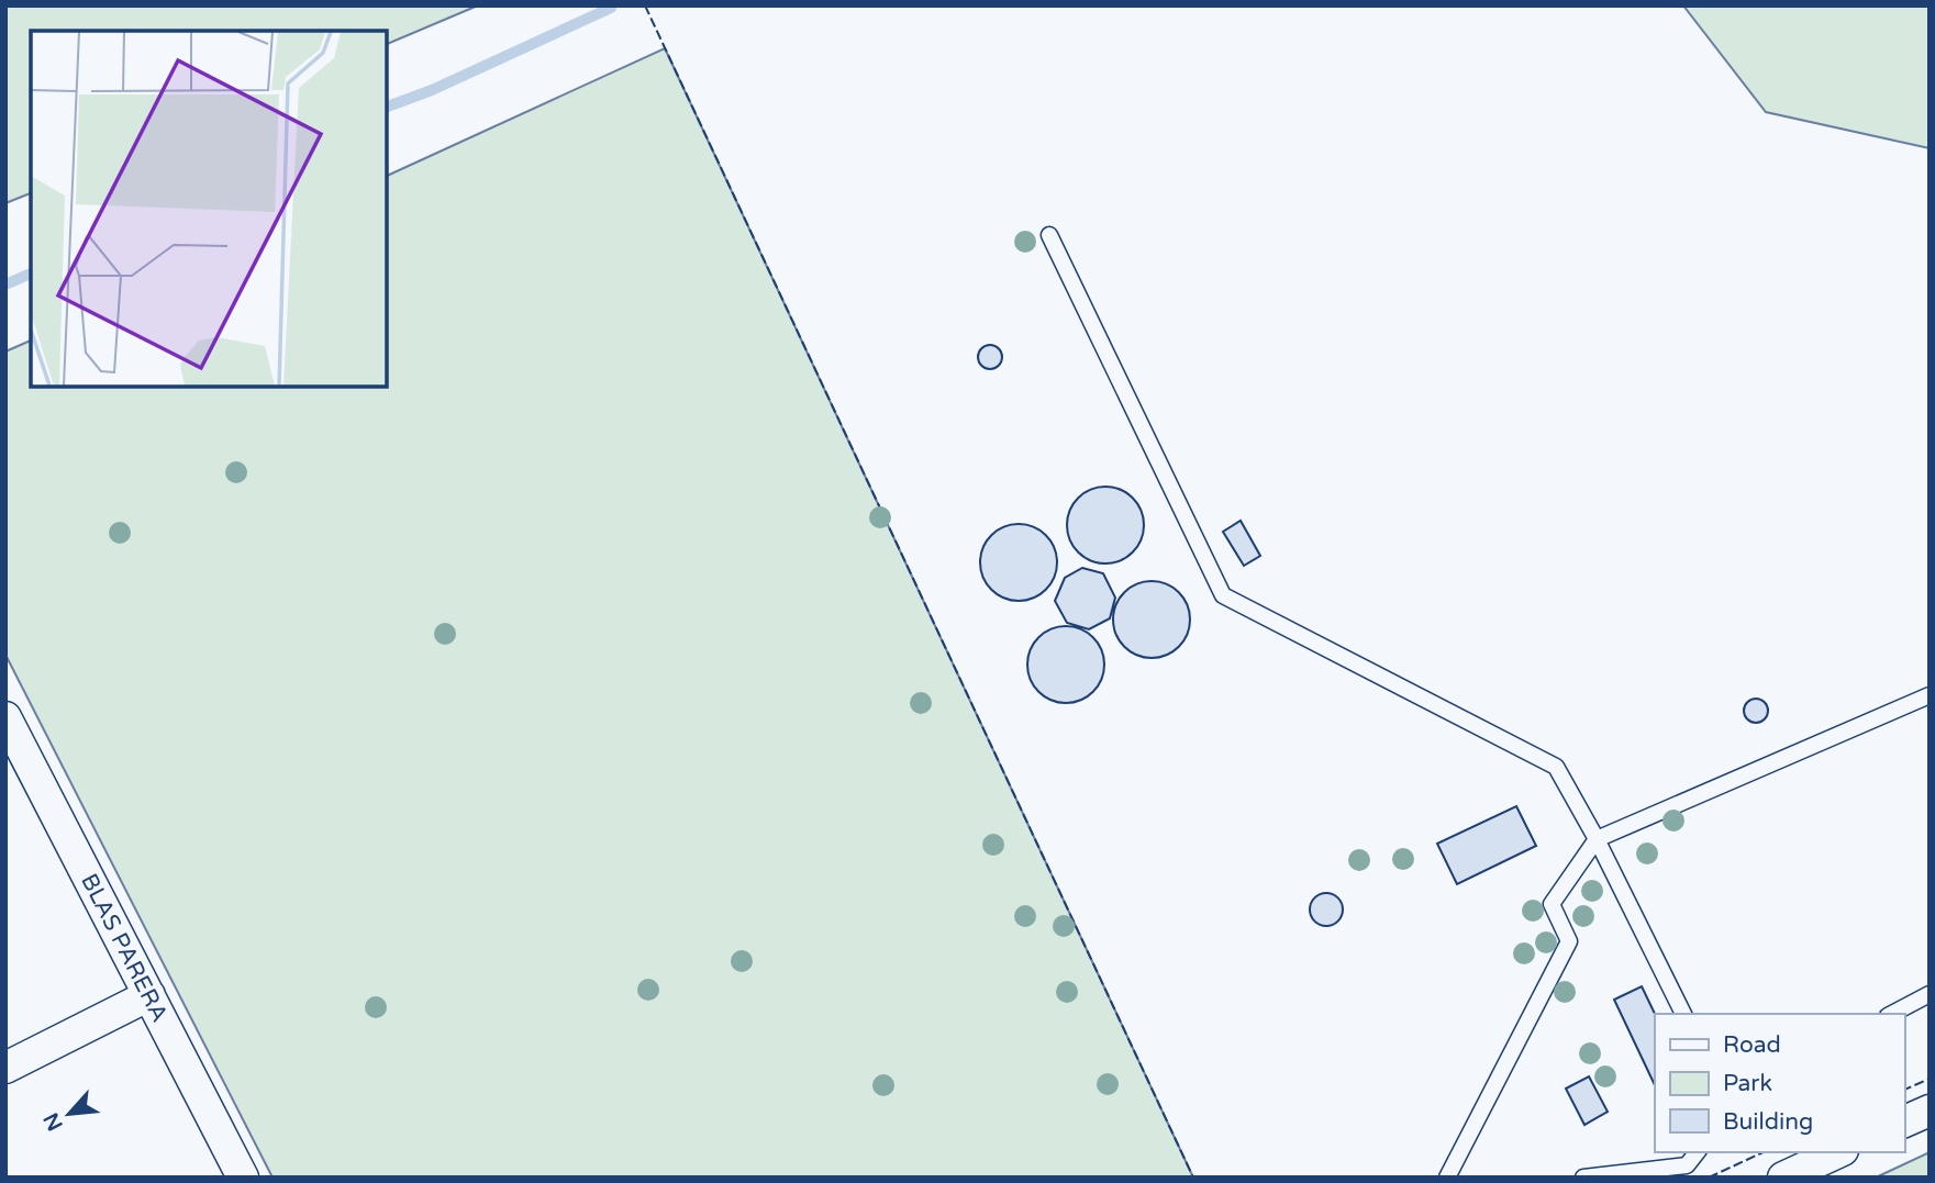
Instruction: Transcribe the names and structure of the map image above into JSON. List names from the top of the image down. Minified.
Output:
{"streets":{"street":["BLAS PARERA"]},"legend":["Road","Park","Building"],"north":"bottom left"}
